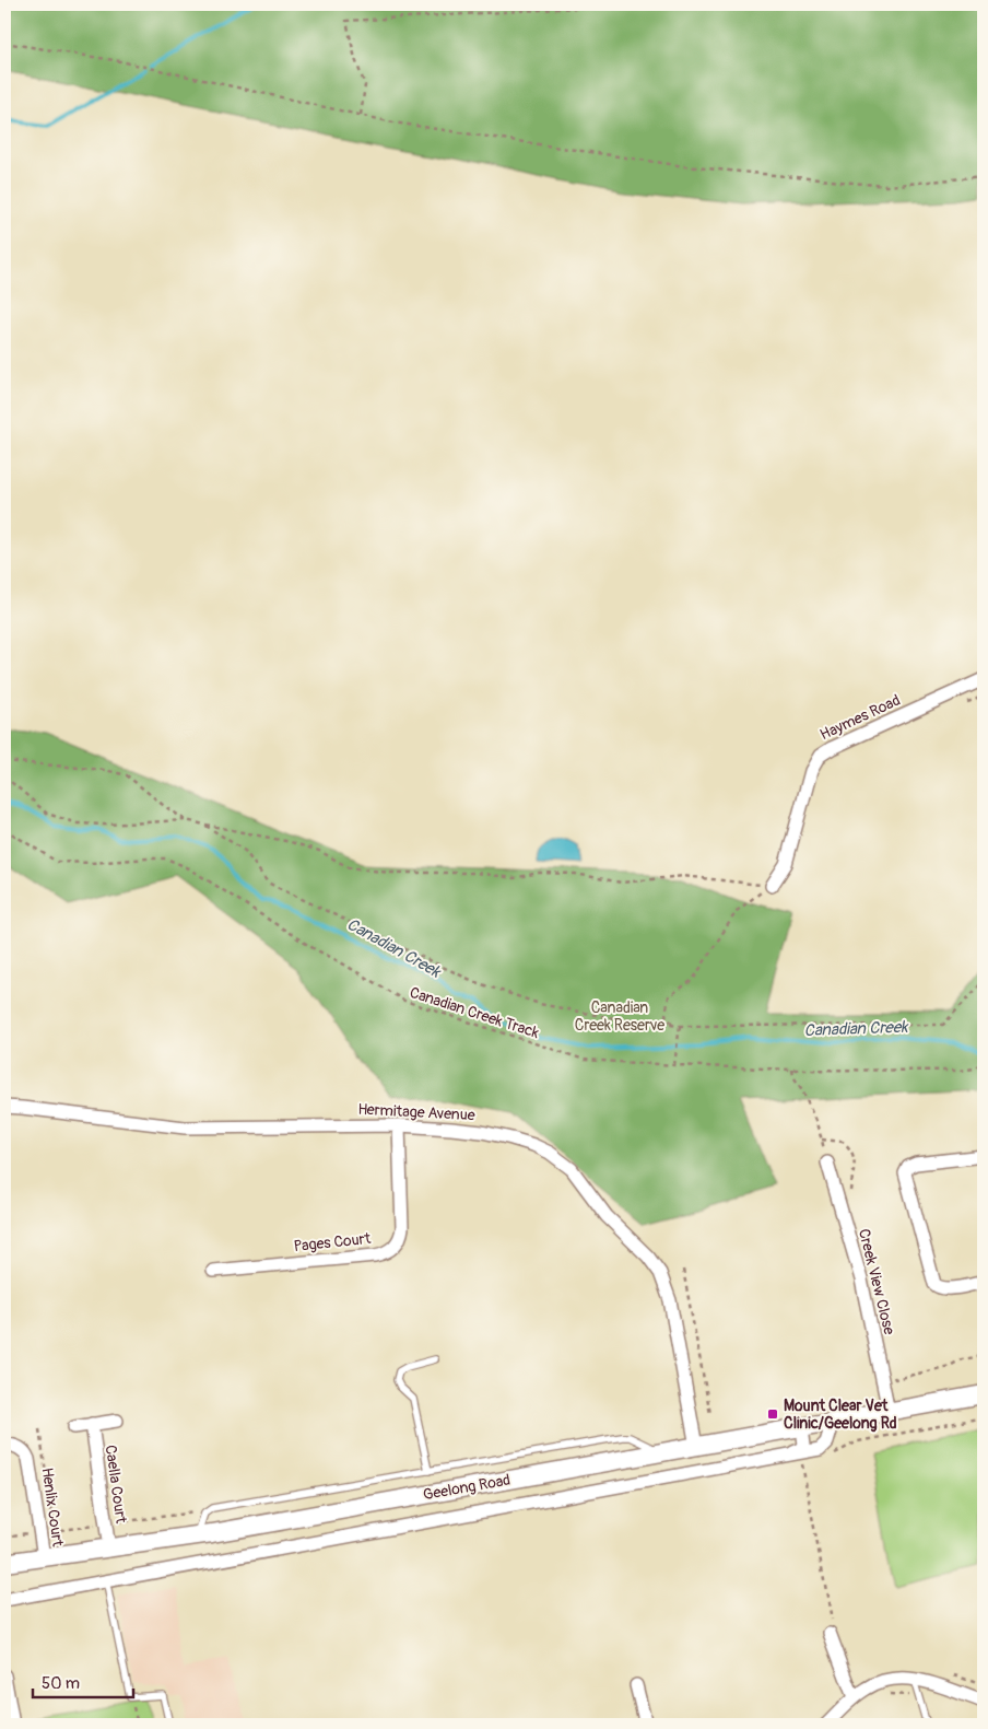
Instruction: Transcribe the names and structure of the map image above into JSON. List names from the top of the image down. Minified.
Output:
{"streets":{"main road":["Geelong Road"],"street":["Haymes Road","Hermitage Avenue","Pages Court","Creek View Close","Caella Court","Henlix Court"],"path":["Canadian Creek Track"]},"crossings":[["Hermitage Avenue","Pages Court"],["Hermitage Avenue","Geelong Road"],["Creek View Close","Geelong Road"],["Caella Court","Geelong Road"],["Geelong Road","Henlix Court"]],"water":["Canadian Creek"],"parks":["Canadian Creek Reserve"],"places":{"transit":["Mount Clear Vet Clinic/Geelong Rd"]},"scale_bar":"50 m"}
